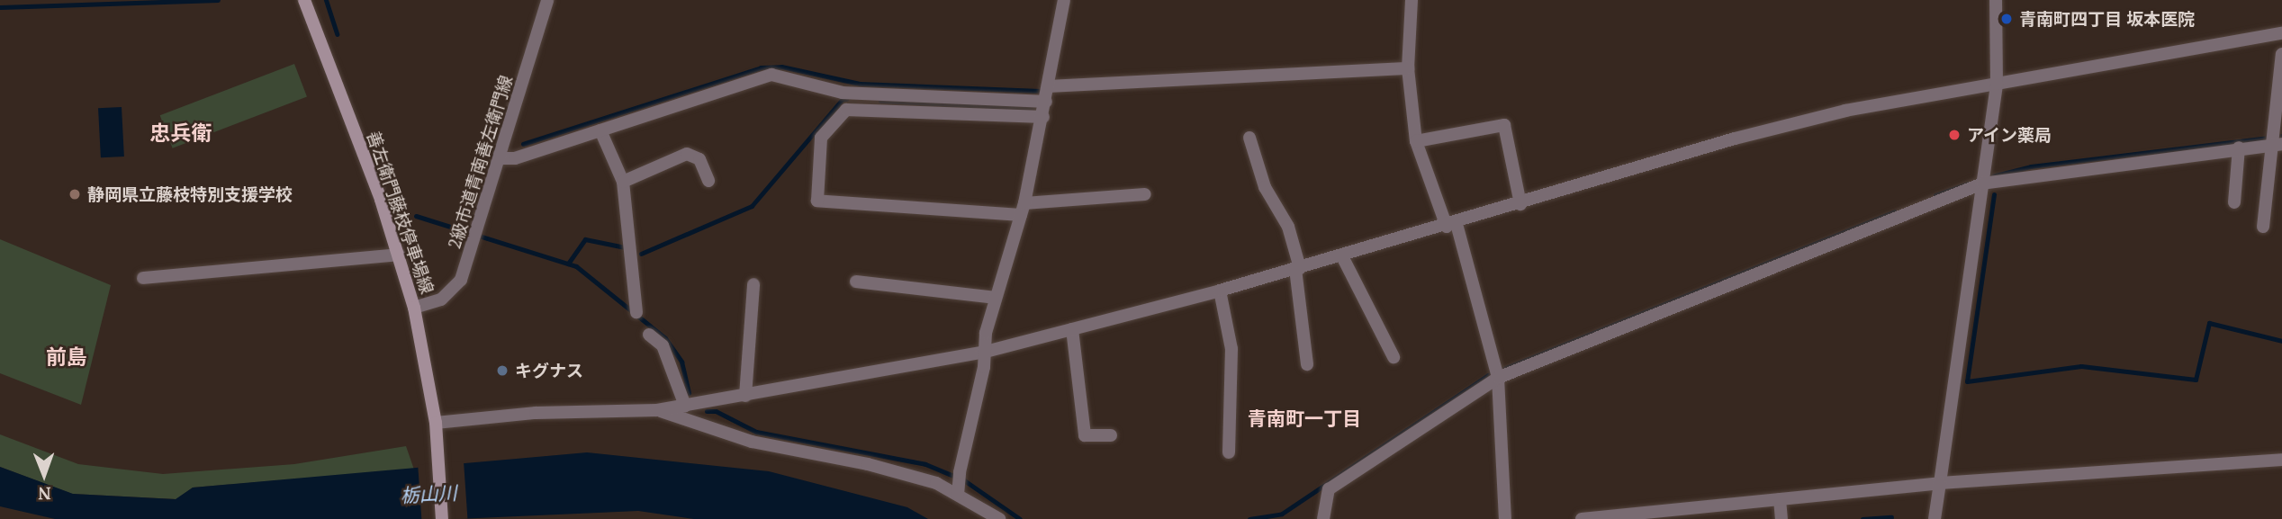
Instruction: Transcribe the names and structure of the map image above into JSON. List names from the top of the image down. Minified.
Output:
{"streets":{"main road":["善左衛門藤枝停車場線"],"street":["2級市道青南善左衛門線"]},"crossings":[["2級市道青南善左衛門線","善左衛門藤枝停車場線"]],"districts":["忠兵衛","前島","青南町一丁目"],"water":["栃山川"],"places":["青南町四丁目 坂本医院","アイン薬局","静岡県立藤枝特別支援学校","キグナス"],"north":"bottom"}
